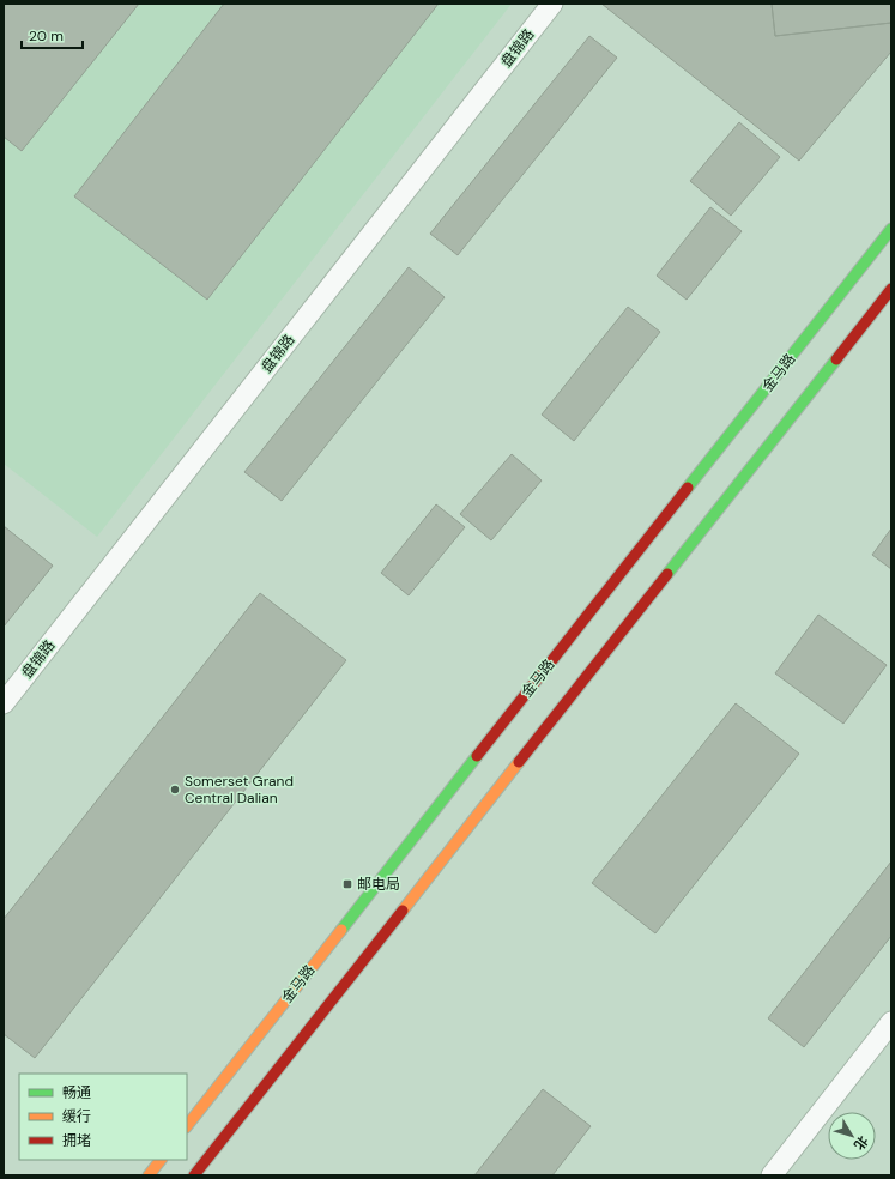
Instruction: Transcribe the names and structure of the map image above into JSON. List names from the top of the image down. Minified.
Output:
{"streets":{"main road":["金马路"],"street":["盘锦路"]},"places":{"other":["Somerset Grand Central Dalian"],"transit":["邮电局"]},"legend":["畅通","缓行","拥堵"],"scale_bar":"20 m","north":"bottom right"}
